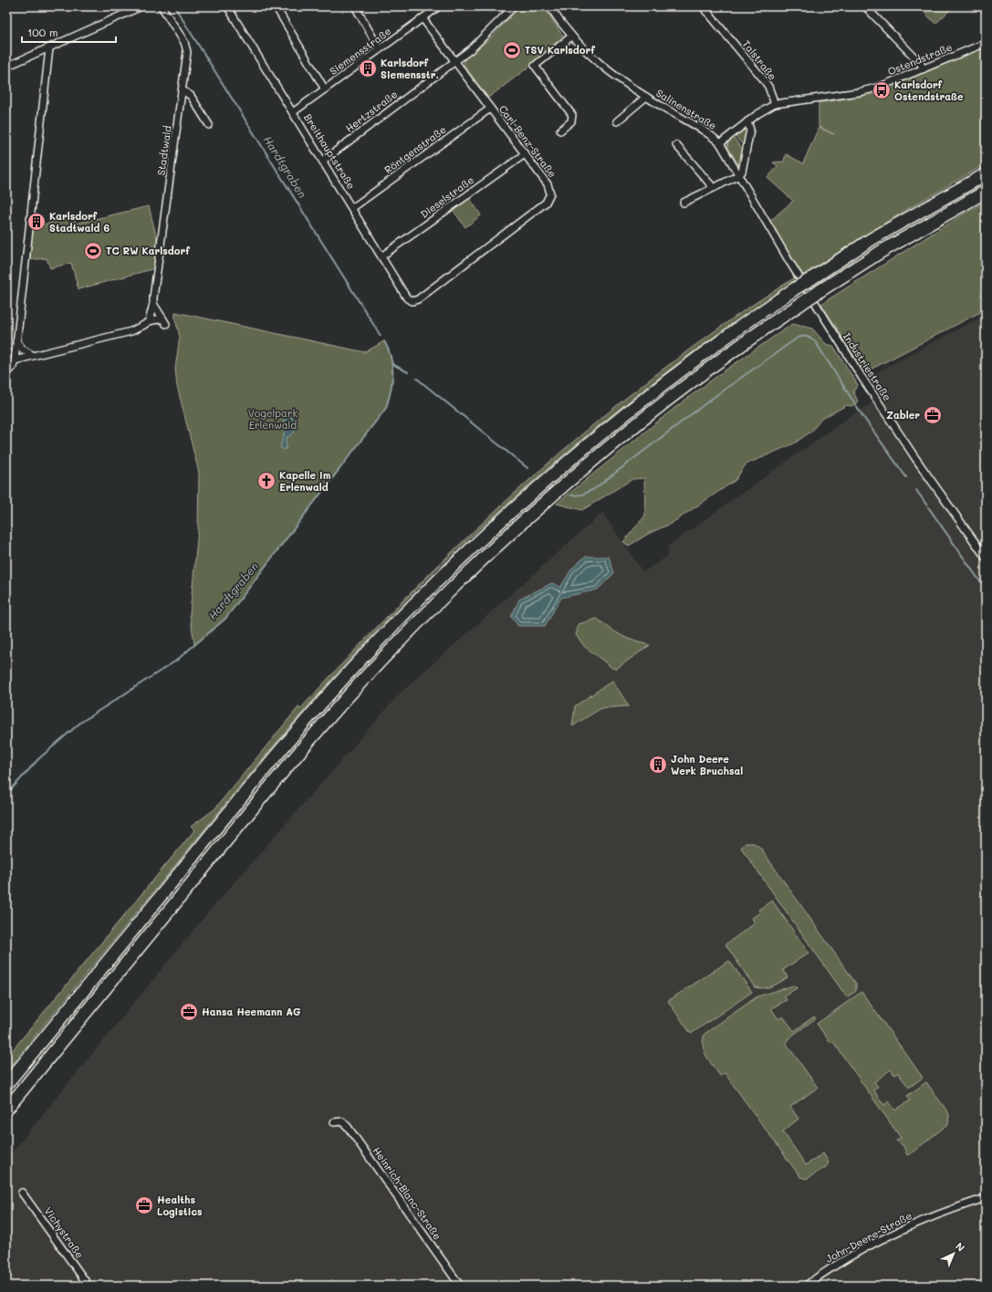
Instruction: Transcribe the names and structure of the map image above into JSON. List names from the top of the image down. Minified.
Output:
{"streets":{"street":["Siemensstraße","Ostendstraße","Talstraße","Salinenstraße","Hertzstraße","Carl-Benz-Straße","Röntgenstraße","Stadtwald","Breithauptstraße","Dieselstraße","Industriestraße","Heinrich-Blanc-Straße","Vichystraße","John-Deere-Straße"]},"crossings":[["Siemensstraße","Carl-Benz-Straße"],["Siemensstraße","Breithauptstraße"],["Ostendstraße","Talstraße"],["Salinenstraße","Industriestraße"],["Hertzstraße","Carl-Benz-Straße"],["Hertzstraße","Breithauptstraße"],["Carl-Benz-Straße","Röntgenstraße"],["Carl-Benz-Straße","Breithauptstraße"],["Carl-Benz-Straße","Dieselstraße"],["Röntgenstraße","Breithauptstraße"],["Breithauptstraße","Dieselstraße"]],"water":["Hardtgraben"],"parks":["Vogelpark Erlenwald"],"places":{"sports":["TSV Karlsdorf","TC RW Karlsdorf"],"building":["Karlsdorf Siemensstr.","Karlsdorf Stadtwald 6","John Deere Werk Bruchsal"],"bus stop":["Karlsdorf Ostendstraße"],"office":["Zabler","Hansa Heemann AG","Healths Logistics"],"church":["Kapelle im Erlenwald"]},"scale_bar":"100 m","north":"top right"}
